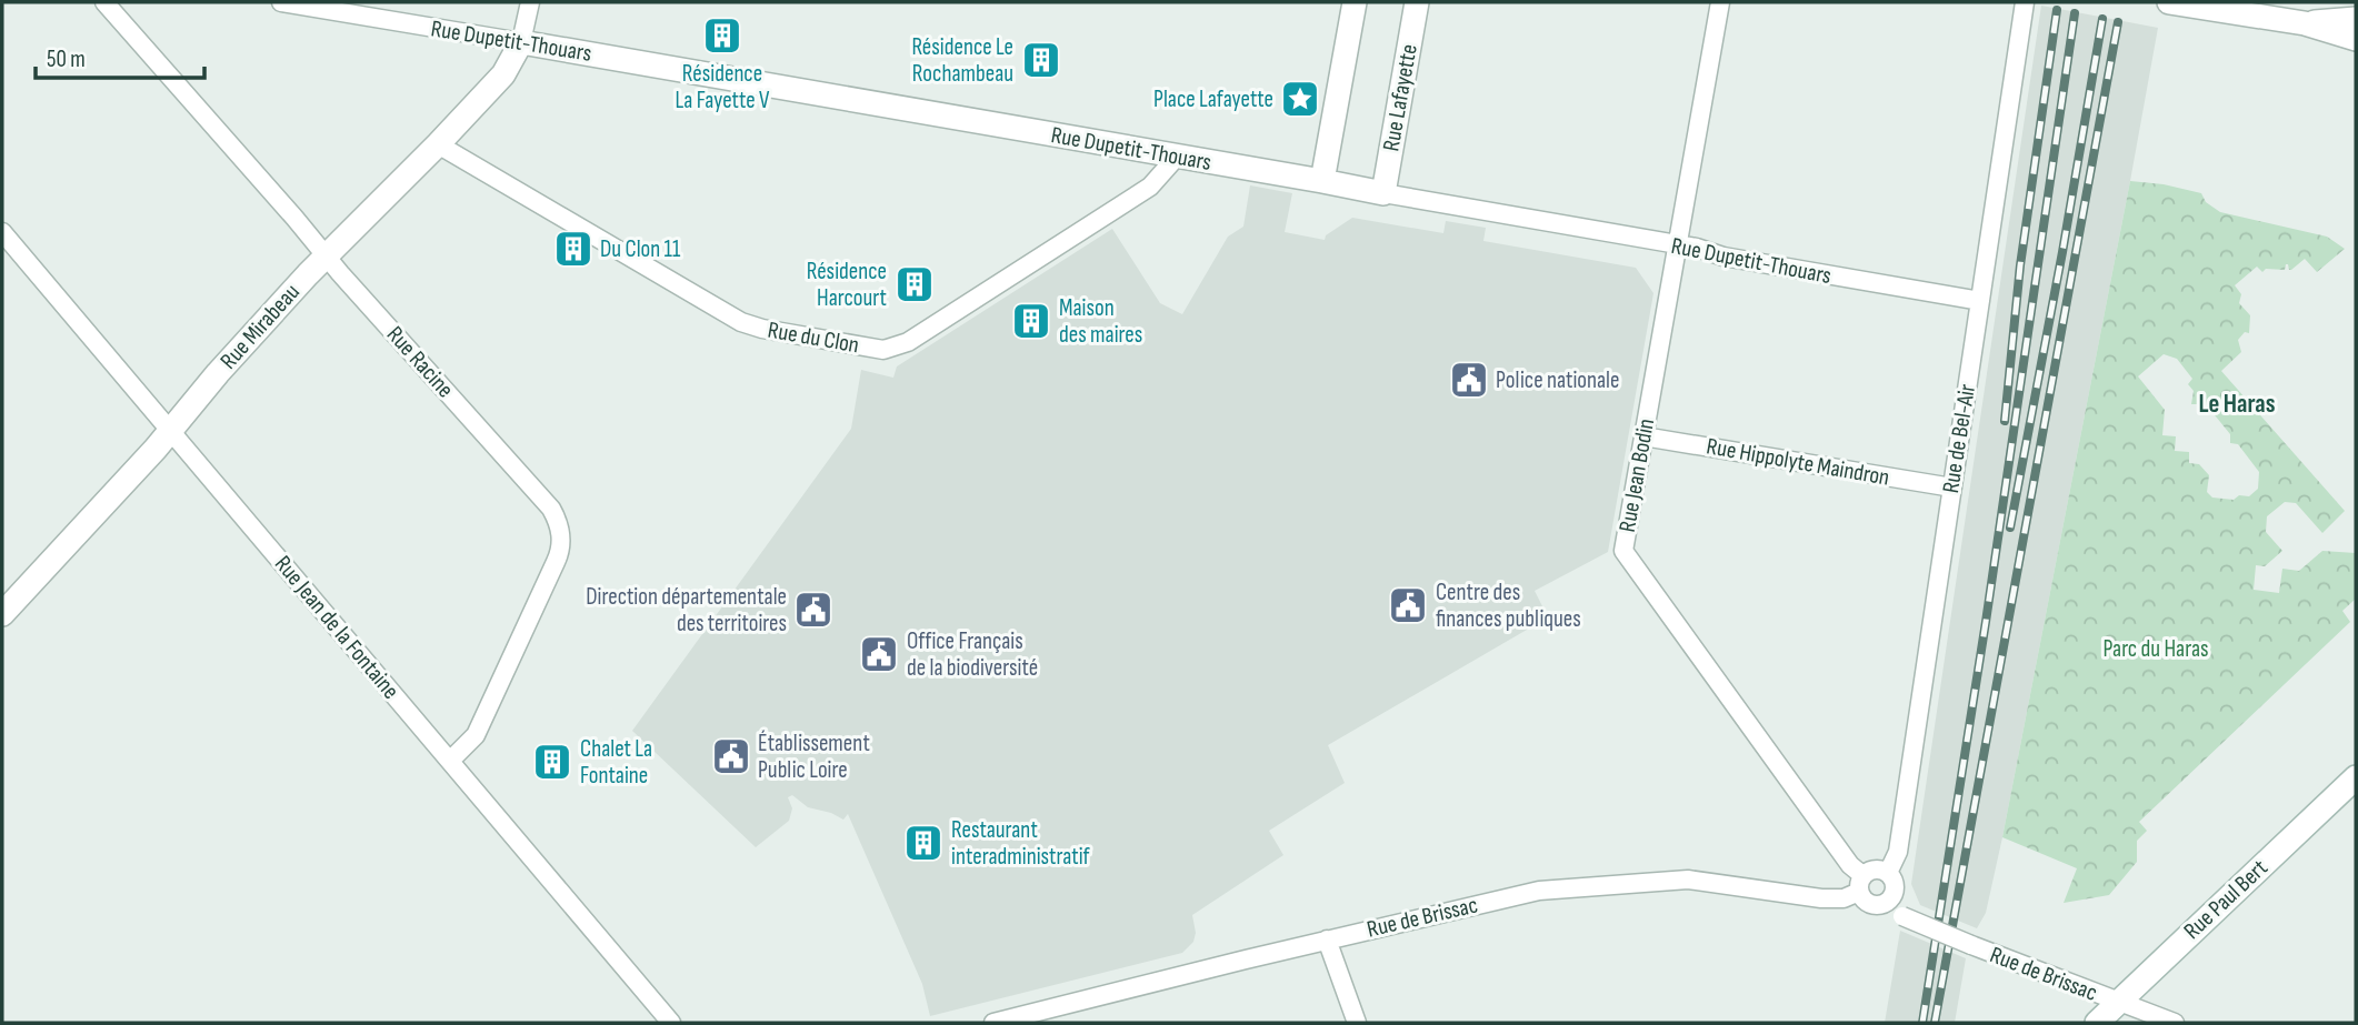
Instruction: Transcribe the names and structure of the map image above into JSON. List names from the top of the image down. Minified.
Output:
{"streets":{"street":["Rue Dupetit-Thouars","Rue Lafayette","Rue Mirabeau","Rue du Clon","Rue Racine","Rue de Bel-Air","Rue Hippolyte Maindron","Rue Jean Bodin","Rue Jean de la Fontaine","Rue Paul Bert","Rue de Brissac"]},"crossings":[["Rue Dupetit-Thouars","Rue Lafayette"],["Rue Dupetit-Thouars","Rue Mirabeau"],["Rue Dupetit-Thouars","Rue du Clon"],["Rue Dupetit-Thouars","Rue de Bel-Air"],["Rue Dupetit-Thouars","Rue Jean Bodin"],["Rue Mirabeau","Rue du Clon"],["Rue Mirabeau","Rue Racine"],["Rue Mirabeau","Rue Jean de la Fontaine"],["Rue Racine","Rue Jean de la Fontaine"],["Rue de Bel-Air","Rue Hippolyte Maindron"],["Rue de Bel-Air","Rue Jean Bodin"],["Rue de Bel-Air","Rue de Brissac"],["Rue Hippolyte Maindron","Rue Jean Bodin"],["Rue Jean Bodin","Rue de Brissac"],["Rue Paul Bert","Rue de Brissac"]],"districts":["Le Haras"],"parks":["Parc du Haras"],"places":{"building":["Résidence La Fayette V","Résidence Le Rochambeau","Du Clon 11","Résidence Harcourt","Maison des maires","Chalet La Fontaine","Restaurant interadministratif"],"place":["Place Lafayette"],"public building":["Police nationale","Centre des finances publiques","Direction départementale des territoires","Office Français de la biodiversité","Établissement Public Loire"]},"scale_bar":"50 m"}
